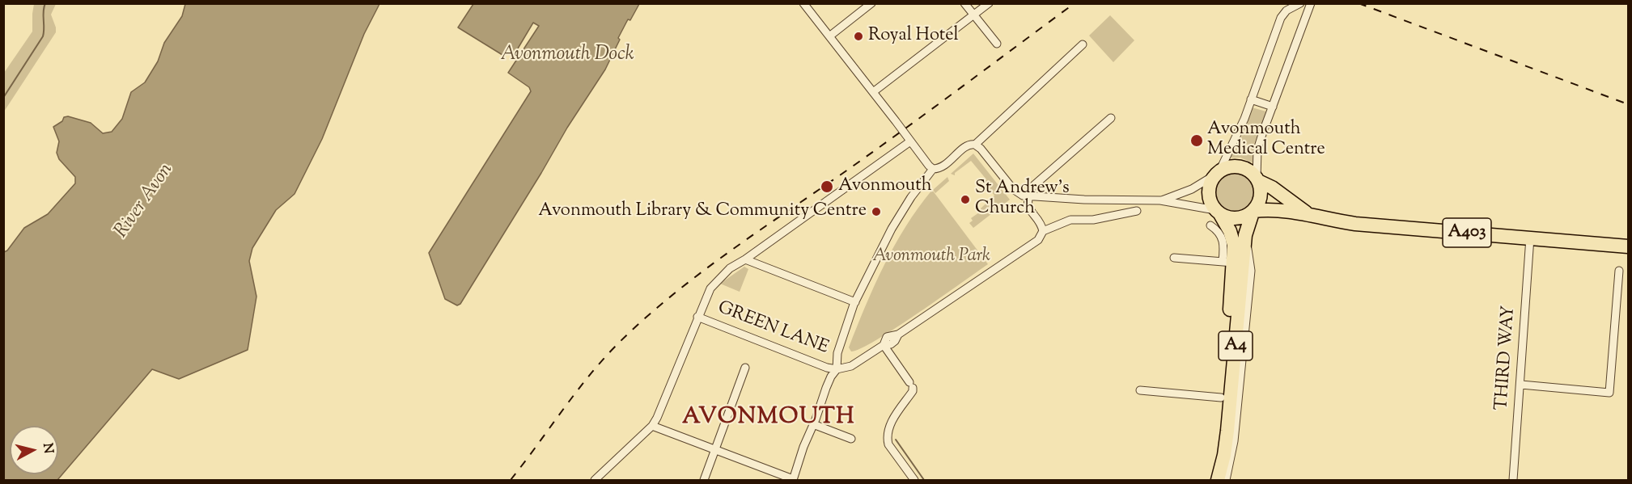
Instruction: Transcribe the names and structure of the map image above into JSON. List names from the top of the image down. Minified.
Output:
{"streets":{"highway":["A403","A4"],"street":["GREEN LANE","THIRD WAY"]},"crossings":[["A403","A4"],["A403","THIRD WAY"]],"districts":["AVONMOUTH"],"water":["Avonmouth Dock","River Avon"],"parks":["Avonmouth Park"],"places":["Royal Hotel","Avonmouth Medical Centre","Avonmouth","St Andrew's Church","Avonmouth Library & Community Centre"],"north":"right"}
